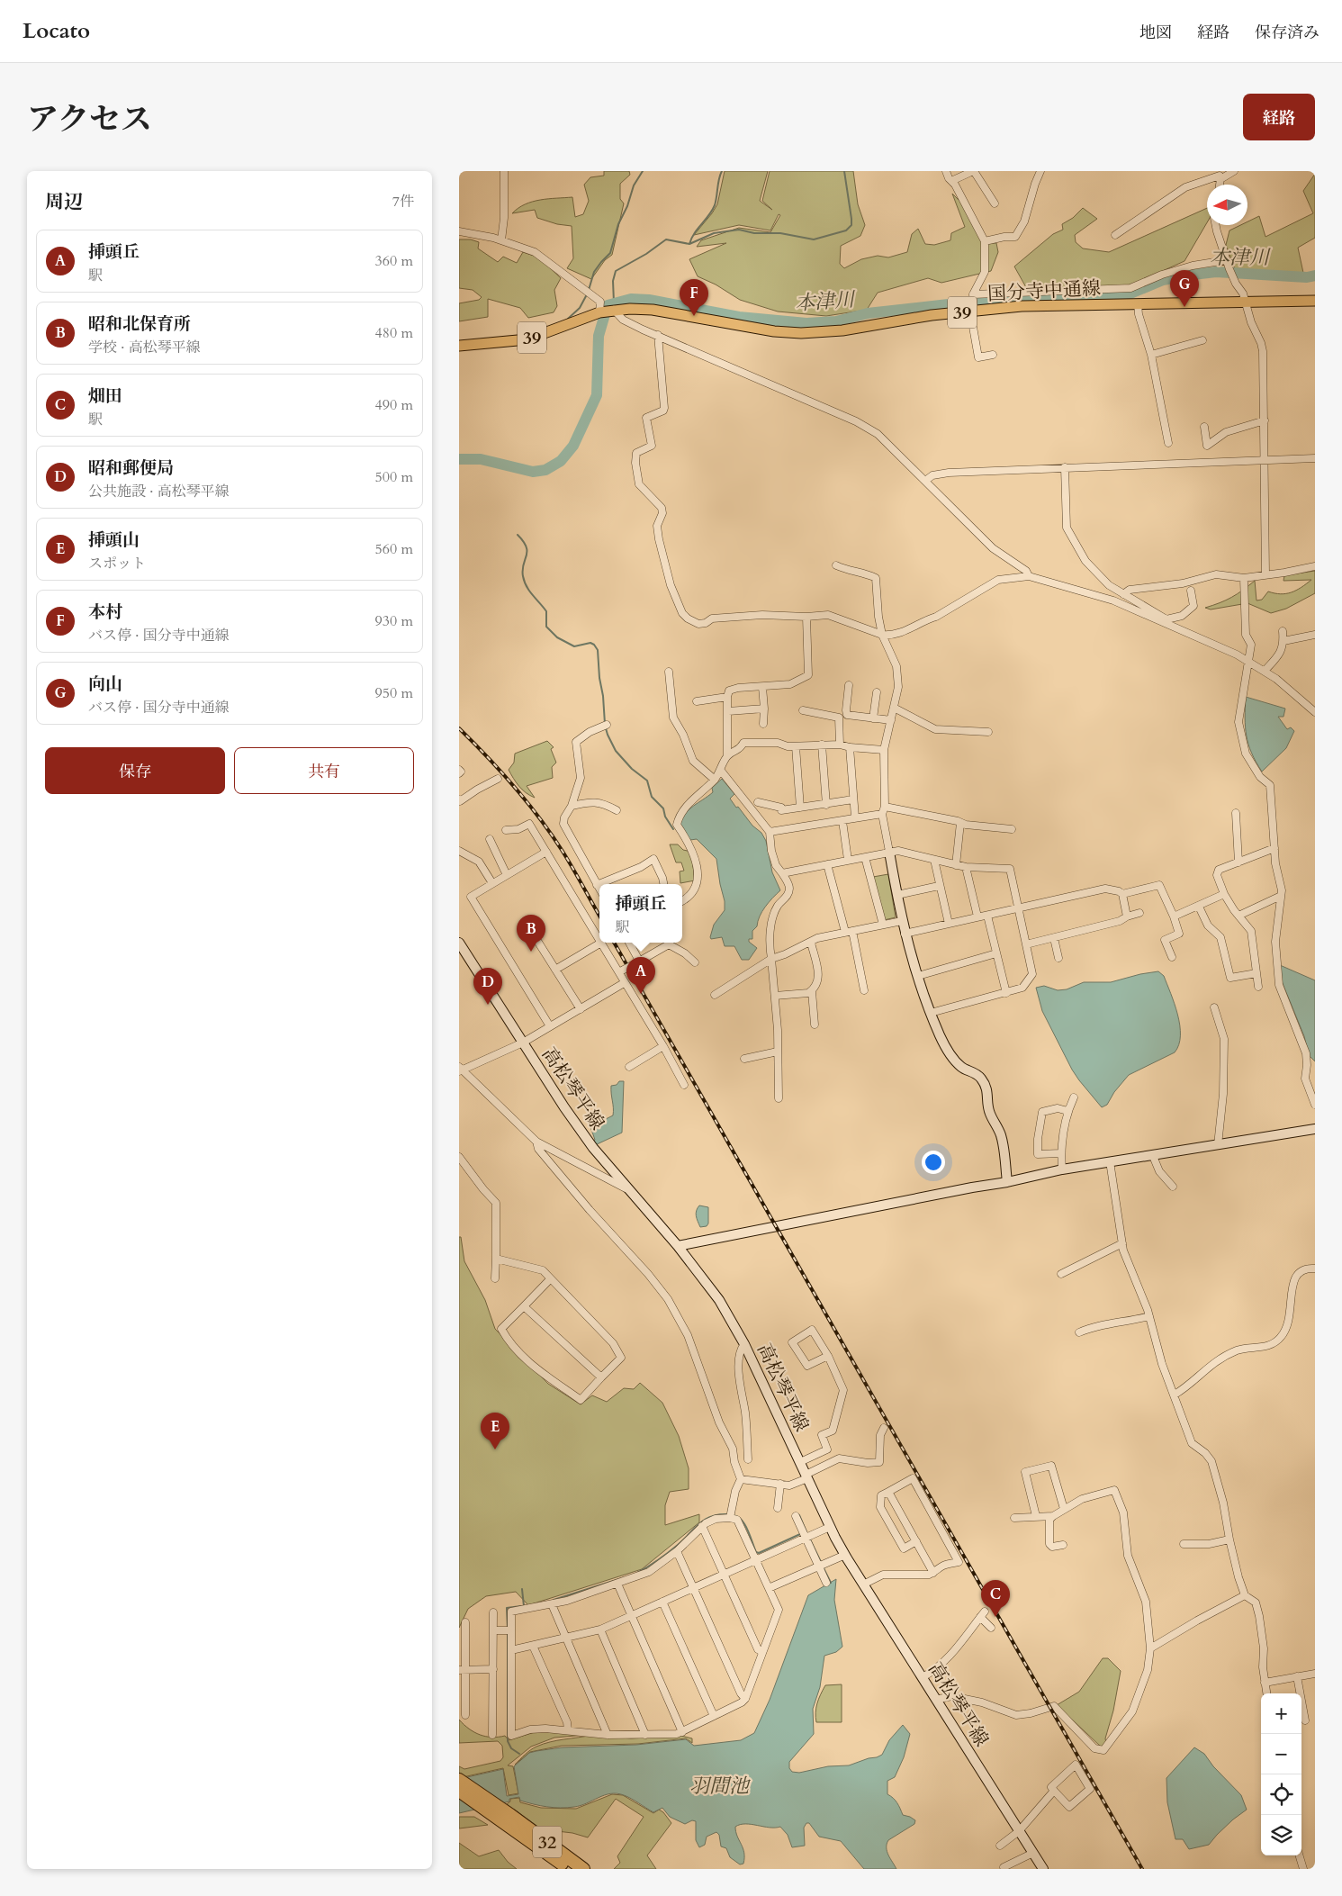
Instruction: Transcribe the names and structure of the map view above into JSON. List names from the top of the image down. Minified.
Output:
{"streets":{"highway":["32"],"main road":["国分寺中通線","39","高松琴平線"]},"water":["本津川","羽間池"],"north":"left","page":{"header":"Locato","nav":["地図","経路","保存済み"],"title":"アクセス","buttons":["経路",["保存","共有"]],"heading":["周辺","7件"],"list":[{"mark":"A","name":"挿頭丘","note":"駅","value":"360 m"},{"mark":"B","name":"昭和北保育所","note":"学校 · 高松琴平線","value":"480 m"},{"mark":"C","name":"畑田","note":"駅","value":"490 m"},{"mark":"D","name":"昭和郵便局","note":"公共施設 · 高松琴平線","value":"500 m"},{"mark":"E","name":"挿頭山","note":"スポット","value":"560 m"},{"mark":"F","name":"本村","note":"バス停 · 国分寺中通線","value":"930 m"},{"mark":"G","name":"向山","note":"バス停 · 国分寺中通線","value":"950 m"}],"pins":["G","F","B","A","D","E","C"],"popup":["挿頭丘","駅"],"map_buttons":["+","−"]}}
